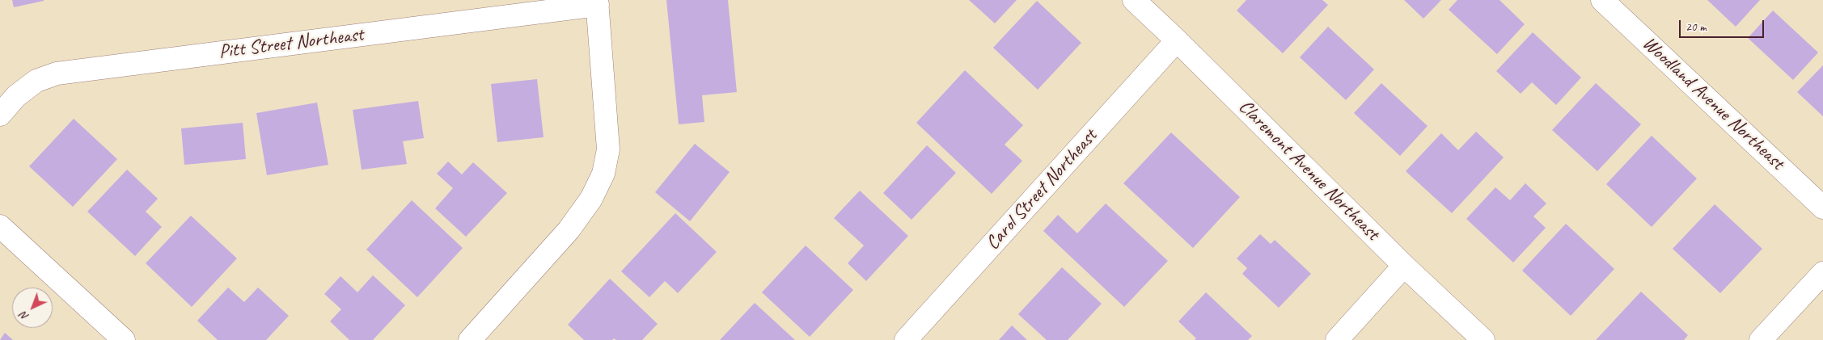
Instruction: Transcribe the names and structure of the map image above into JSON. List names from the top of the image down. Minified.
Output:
{"streets":{"street":["Pitt Street Northeast","Woodland Avenue Northeast","Claremont Avenue Northeast","Carol Street Northeast"]},"crossings":[["Claremont Avenue Northeast","Carol Street Northeast"]],"scale_bar":"20 m","north":"bottom left"}
